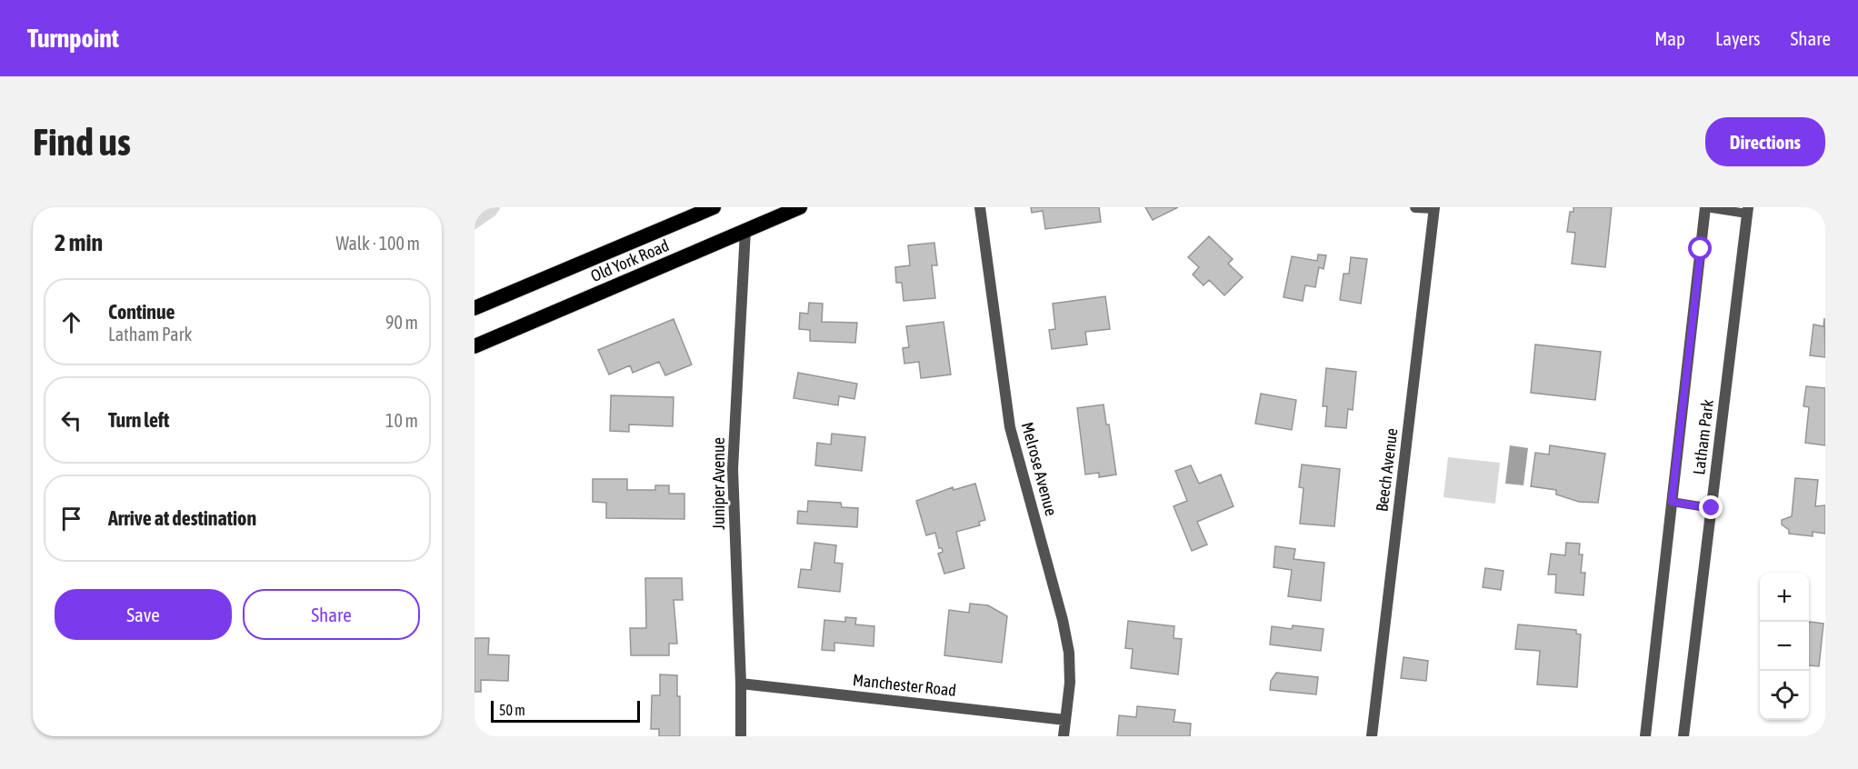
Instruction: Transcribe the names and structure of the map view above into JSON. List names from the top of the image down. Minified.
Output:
{"streets":{"highway":["Old York Road"],"street":["Latham Park","Melrose Avenue","Beech Avenue","Juniper Avenue","Manchester Road"]},"crossings":[["Old York Road","Juniper Avenue"],["Melrose Avenue","Manchester Road"],["Juniper Avenue","Manchester Road"]],"scale_bar":"50 m","page":{"header":"Turnpoint","nav":["Map","Layers","Share"],"buttons":["Directions",["Save","Share"]],"title":"Find us","heading":["2 min","Walk · 100 m"],"list":[["Continue","Latham Park","90 m"],["Turn left","10 m"],"Arrive at destination"],"map_buttons":["+","−"],"scale":"50 m"}}
